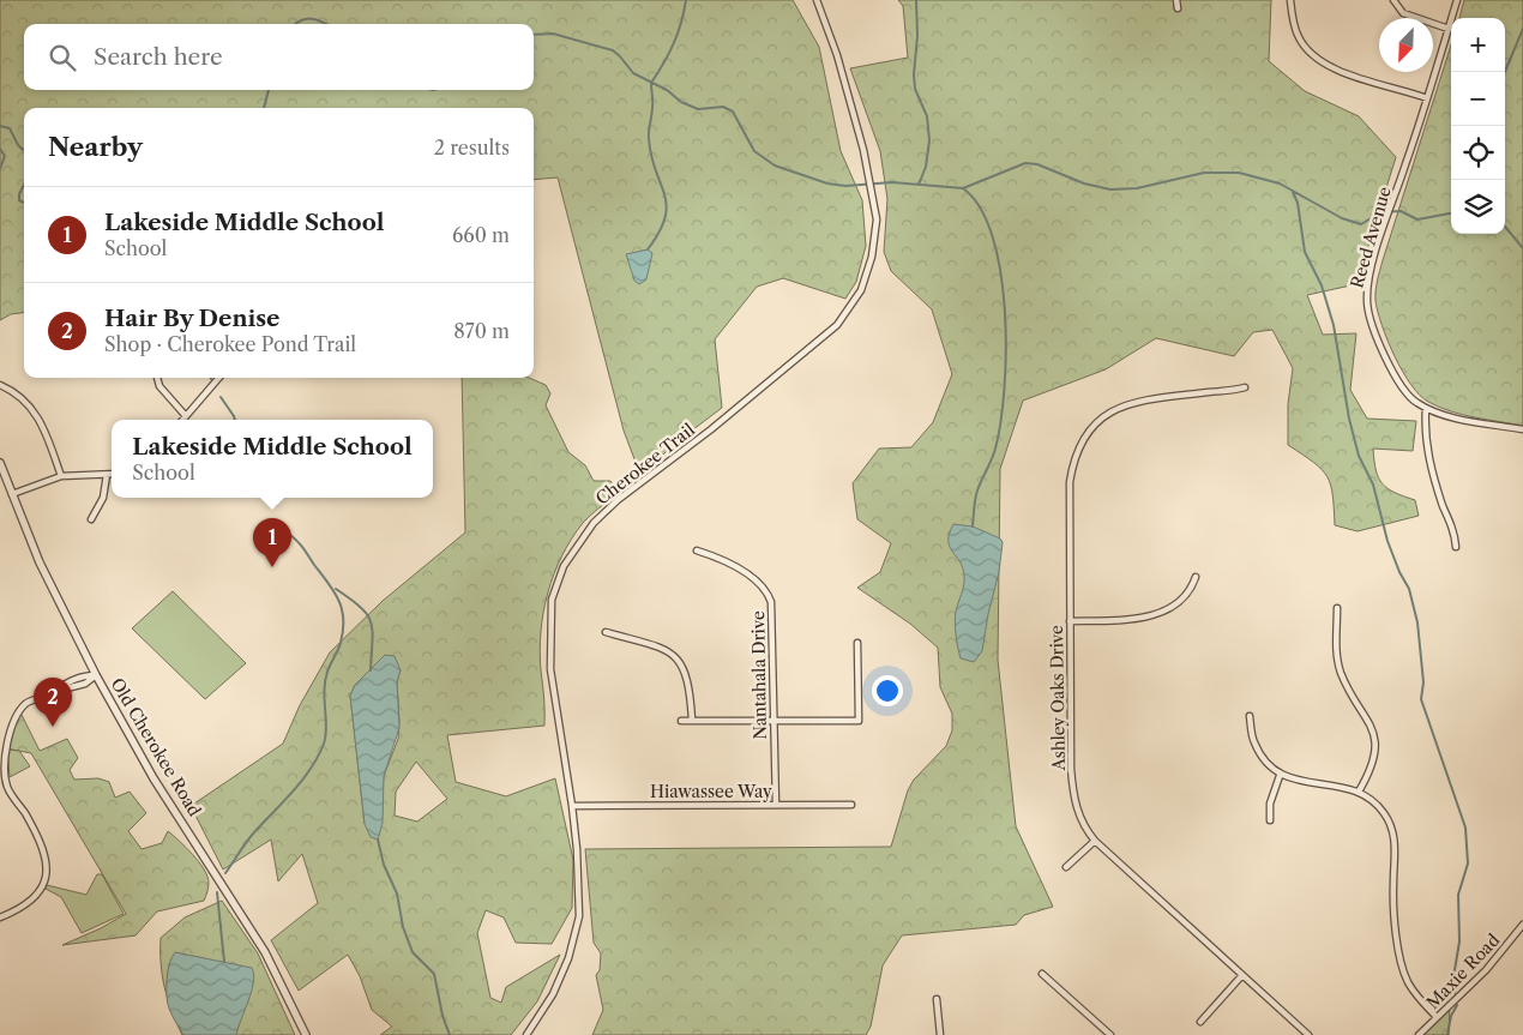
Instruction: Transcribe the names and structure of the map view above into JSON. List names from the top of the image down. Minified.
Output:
{"streets":{"street":["Reed Avenue","Cherokee Trail","Nantahala Drive","Ashley Oaks Drive","Old Cherokee Road","Hiawassee Way","Maxie Road"]},"crossings":[["Cherokee Trail","Hiawassee Way"],["Nantahala Drive","Hiawassee Way"]],"north":"bottom left","page":{"map_buttons":["+","−"],"search":"Search here","heading":["Nearby","2 results"],"list":[{"mark":"1","name":"Lakeside Middle School","note":"School","value":"660 m"},{"mark":"2","name":"Hair By Denise","note":"Shop · Cherokee Pond Trail","value":"870 m"}],"popup":["Lakeside Middle School","School"],"pins":["1","2"]}}
